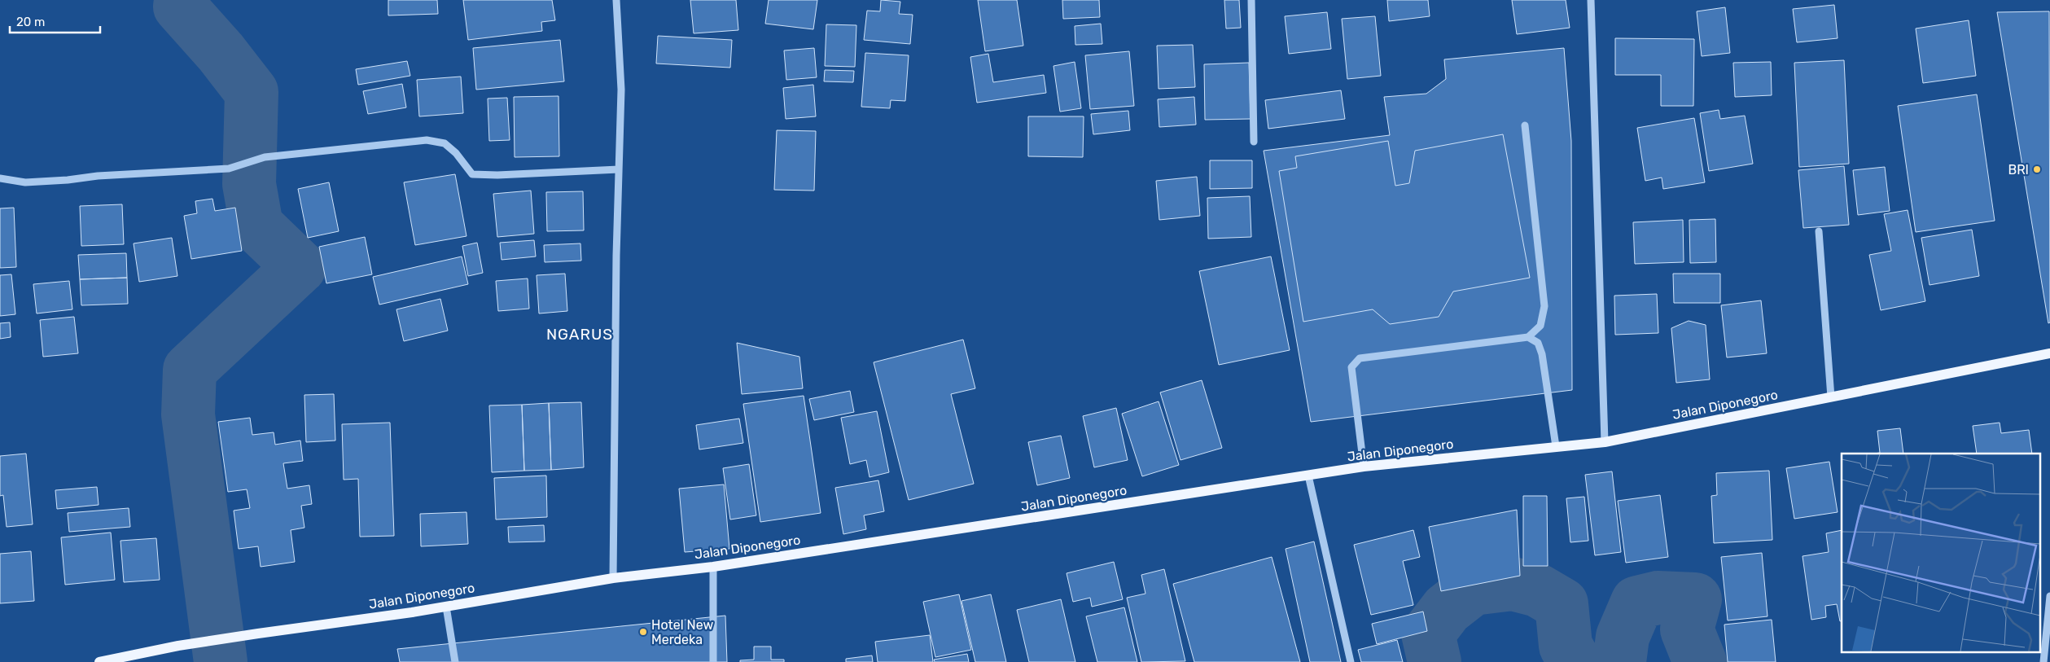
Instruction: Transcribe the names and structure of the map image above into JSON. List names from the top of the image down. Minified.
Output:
{"streets":{"main road":["Jalan Diponegoro"]},"districts":["NGARUS"],"places":["BRI","Hotel New Merdeka"],"scale_bar":"20 m"}
